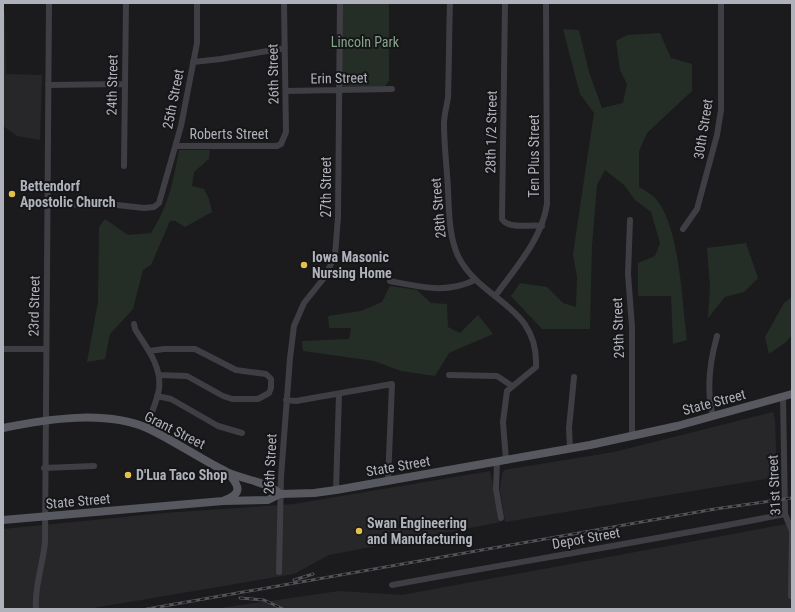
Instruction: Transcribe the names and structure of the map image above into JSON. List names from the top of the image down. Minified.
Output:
{"streets":{"main road":["State Street","Grant Street"],"street":["26th Street","Erin Street","24th Street","25th Street","30th Street","28th 1/2 Street","Roberts Street","Ten Plus Street","27th Street","28th Street","23rd Street","29th Street","31st Street","Depot Street"]},"crossings":[["26th Street","Erin Street"],["26th Street","Roberts Street"],["26th Street","27th Street"],["26th Street","State Street"],["26th Street","Grant Street"],["Erin Street","27th Street"],["25th Street","Roberts Street"],["25th Street","23rd Street"],["28th 1/2 Street","Ten Plus Street"],["Ten Plus Street","28th Street"],["23rd Street","State Street"],["23rd Street","Grant Street"],["29th Street","State Street"],["State Street","Grant Street"],["State Street","31st Street"],["31st Street","Depot Street"]],"parks":["Lincoln Park"],"places":["Bettendorf Apostolic Church","Iowa Masonic Nursing Home","D'Lua Taco Shop","Swan Engineering and Manufacturing"]}
